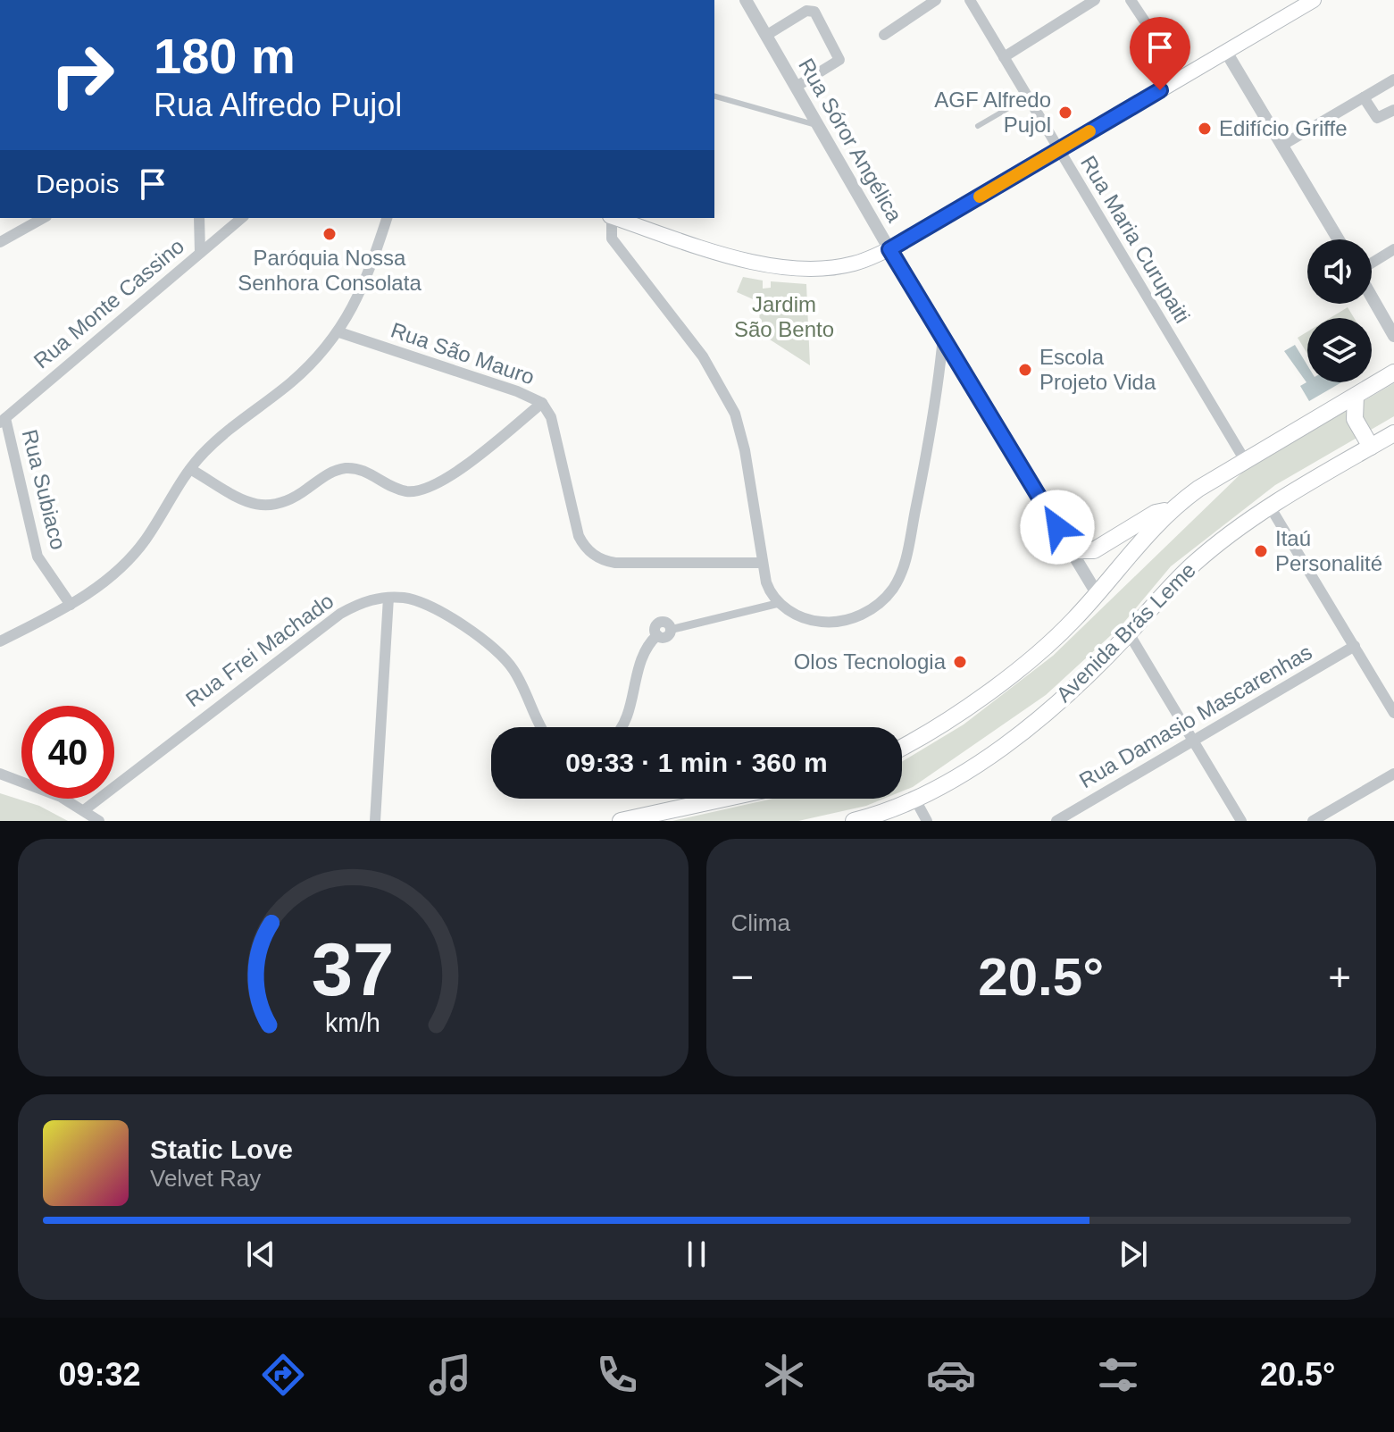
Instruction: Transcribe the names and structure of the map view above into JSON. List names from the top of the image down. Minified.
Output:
{"streets":{"main road":["Avenida Brás Leme"],"street":["Rua Sóror Angélica","Rua Maria Curupaiti","Rua Monte Cassino","Rua São Mauro","Rua Subiaco","Rua Frei Machado","Rua Damasio Mascarenhas"]},"crossings":[["Rua Monte Cassino","Rua Subiaco"]],"parks":["Jardim São Bento"],"places":["AGF Alfredo Pujol","Edifício Griffe","Paróquia Nossa Senhora Consolata","Escola Projeto Vida","Itaú Personalité","Olos Tecnologia"],"page":{"turn":["180 m","Rua Alfredo Pujol"],"then":"Depois","limit":"40","trip":"09:33 · 1 min · 360 m","tile":"Clima","heat":["−","20.5°","+"],"song":["Static Love","Velvet Ray"],"tabs":["09:32","20.5°"],"gauge":["37","km/h"]}}
